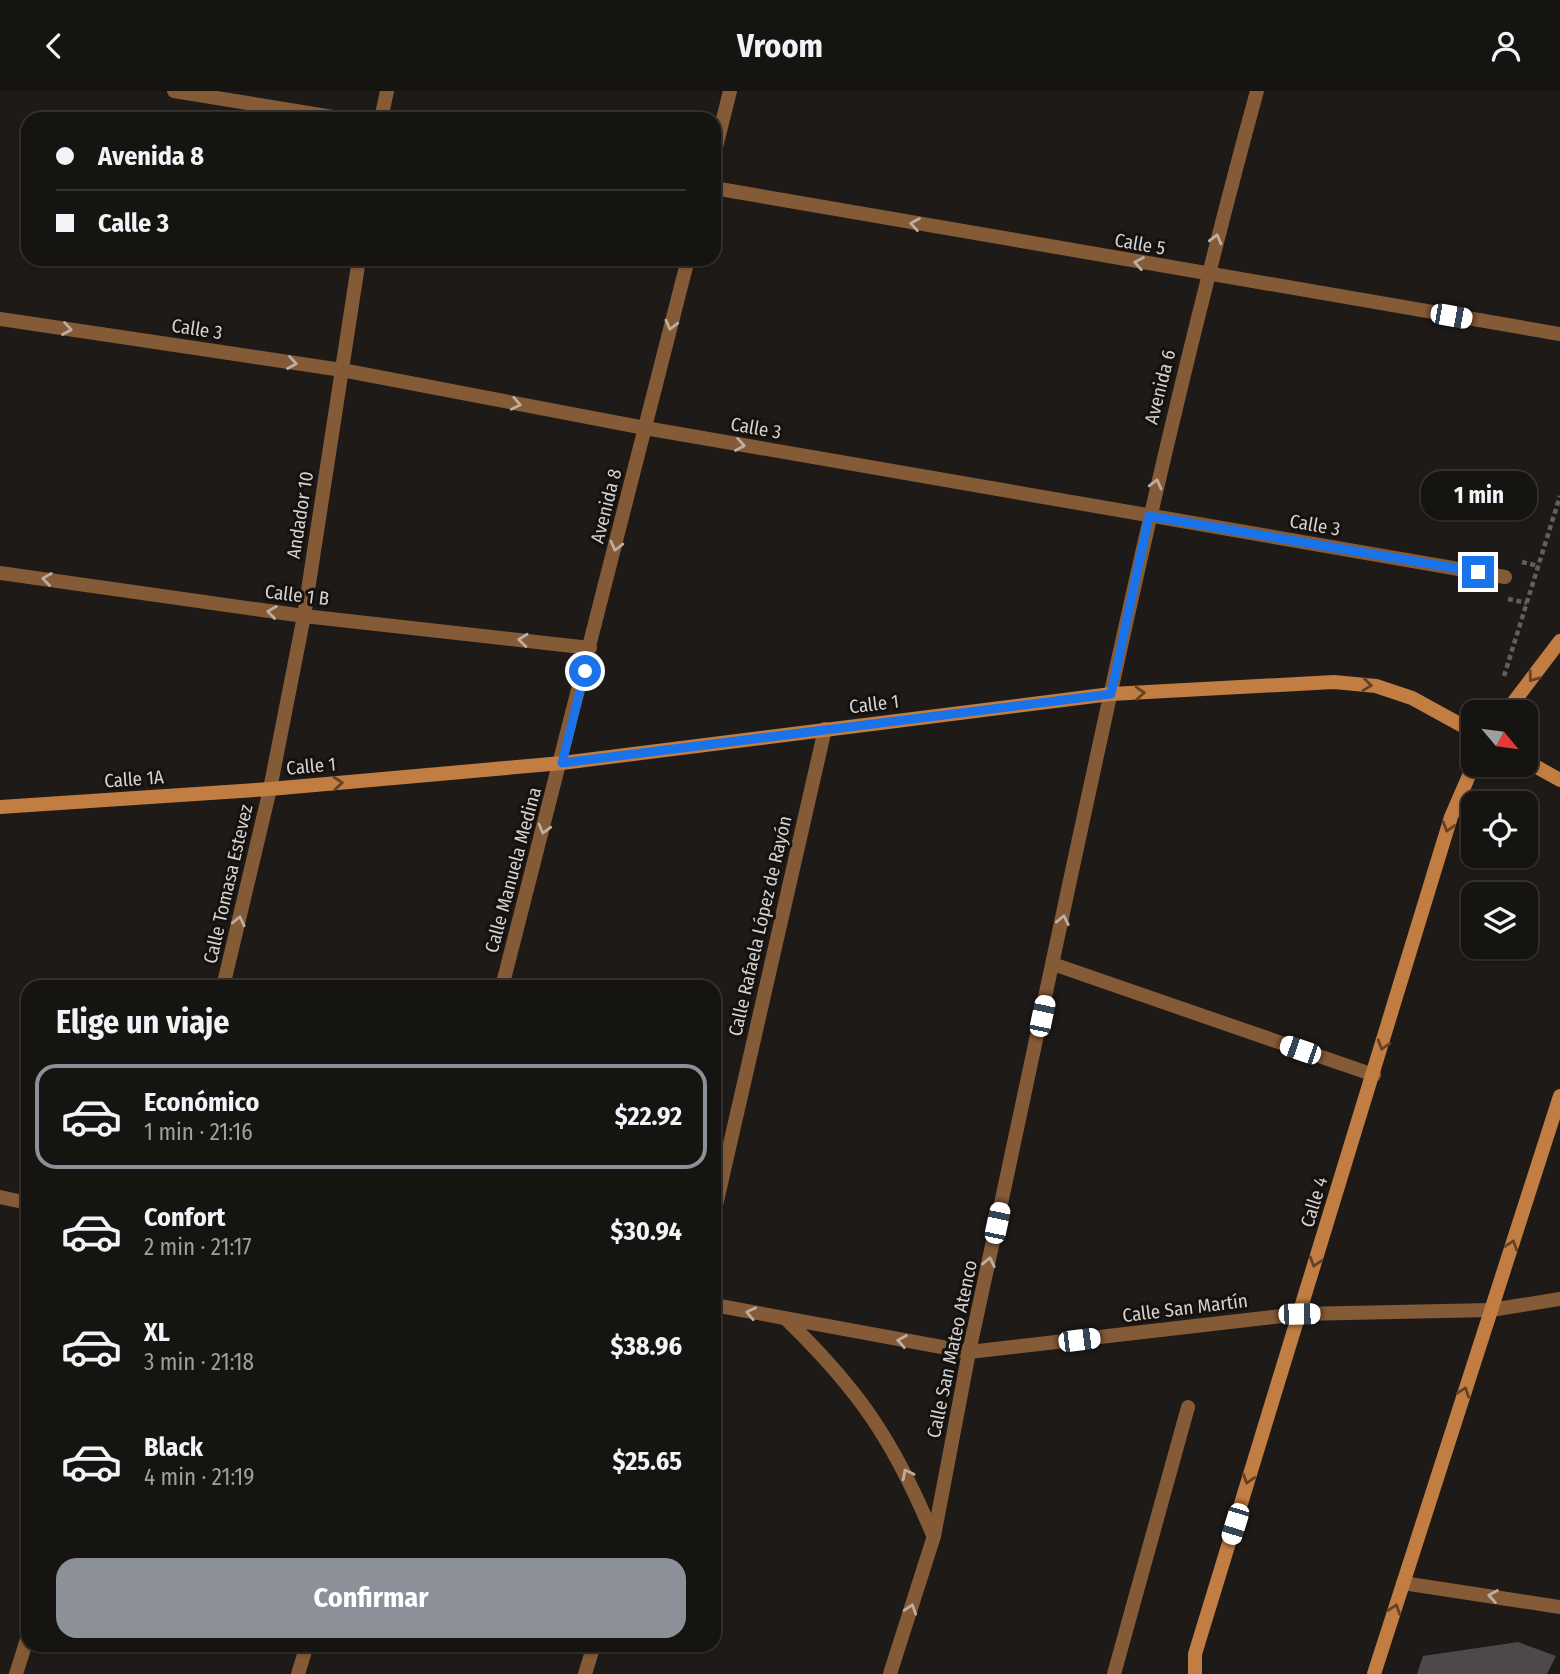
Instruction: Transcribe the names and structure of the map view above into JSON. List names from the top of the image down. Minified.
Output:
{"streets":{"main road":["Calle 1","Calle 1A","Calle 4"],"street":["Calle 5","Calle 3","Avenida 6","Avenida 8","Andador 10","Calle 1 B","Calle Manuela Medina","Calle Tomasa Estevez","Calle Rafaela López de Rayón","Calle San Martín","Calle San Mateo Atenco"]},"crossings":[["Calle 5","Avenida 6"],["Calle 3","Avenida 6"],["Calle 3","Avenida 8"],["Calle 3","Andador 10"],["Avenida 6","Calle 1"],["Avenida 6","Calle San Mateo Atenco"],["Avenida 8","Calle 1 B"],["Avenida 8","Calle 1"],["Avenida 8","Calle Manuela Medina"],["Andador 10","Calle 1 B"],["Andador 10","Calle 1"],["Andador 10","Calle 1A"],["Andador 10","Calle Tomasa Estevez"],["Calle 1","Calle 1A"],["Calle 1","Calle Manuela Medina"],["Calle 1","Calle Tomasa Estevez"],["Calle 1","Calle Rafaela López de Rayón"],["Calle 1","Calle San Mateo Atenco"],["Calle 1A","Calle Tomasa Estevez"],["Calle 4","Calle San Martín"],["Calle San Martín","Calle San Mateo Atenco"]],"one_way":["Calle 5","Calle 3","Avenida 6","Avenida 8","Calle 1 B","Calle 1","Calle Manuela Medina","Calle Tomasa Estevez","Calle 4","Calle San Mateo Atenco"],"north":"bottom right","page":{"header":"Vroom","banner":["Avenida 8","Calle 3"],"bubble":"1 min","heading":"Elige un viaje","list":[{"name":"Económico","note":"1 min · 21:16","value":"$22.92"},{"name":"Confort","note":"2 min · 21:17","value":"$30.94"},{"name":"XL","note":"3 min · 21:18","value":"$38.96"},{"name":"Black","note":"4 min · 21:19","value":"$25.65"}],"buttons":"Confirmar"}}
